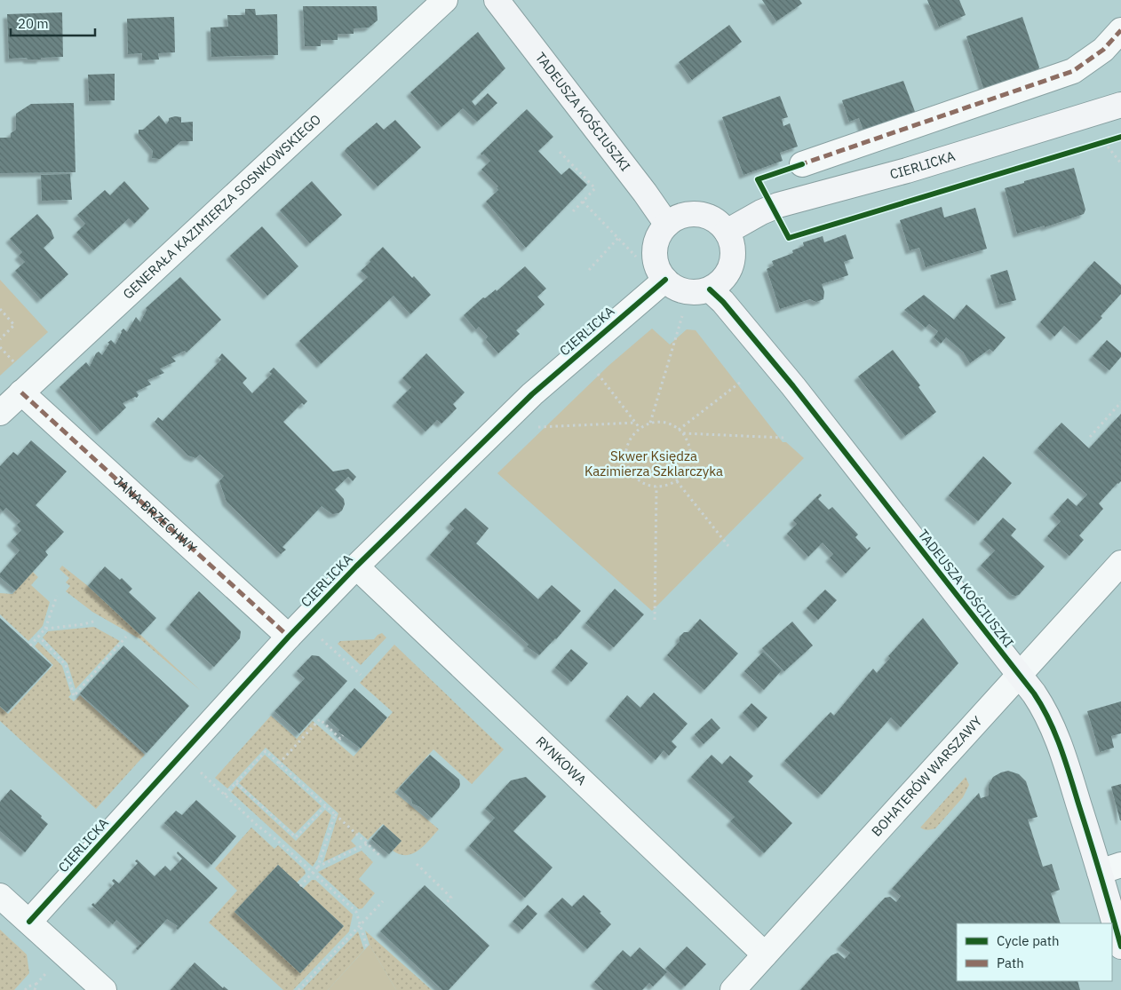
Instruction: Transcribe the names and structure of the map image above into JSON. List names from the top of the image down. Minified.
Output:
{"streets":{"street":["TADEUSZA KOŚCIUSZKI","CIERLICKA","GENERAŁA KAZIMIERZA SOSNKOWSKIEGO","JANA BRZECHWY","RYNKOWA","BOHATERÓW WARSZAWY"]},"crossings":[["TADEUSZA KOŚCIUSZKI","CIERLICKA"],["TADEUSZA KOŚCIUSZKI","BOHATERÓW WARSZAWY"],["CIERLICKA","JANA BRZECHWY"],["CIERLICKA","RYNKOWA"],["GENERAŁA KAZIMIERZA SOSNKOWSKIEGO","JANA BRZECHWY"],["RYNKOWA","BOHATERÓW WARSZAWY"]],"parks":["Skwer Księdza Kazimierza Szklarczyka"],"legend":["Cycle path","Path"],"scale_bar":"20 m"}
